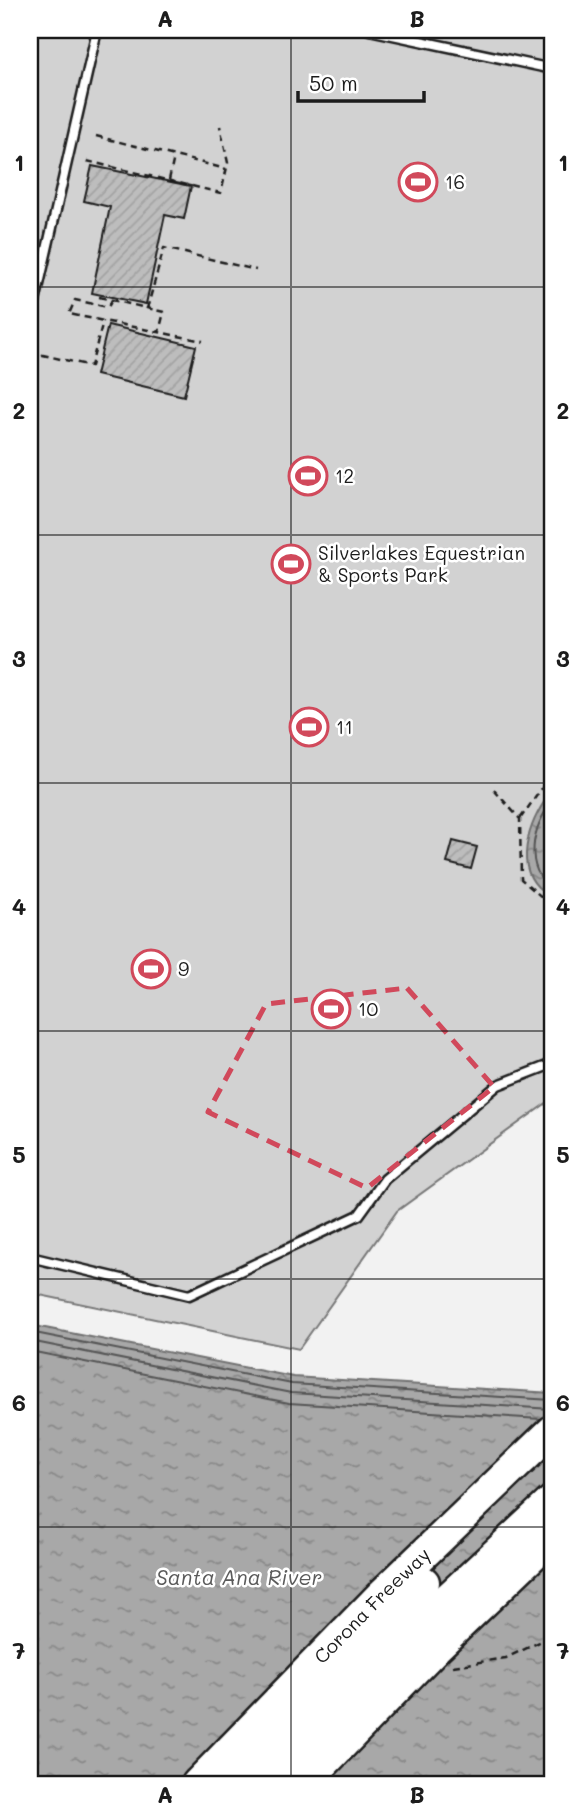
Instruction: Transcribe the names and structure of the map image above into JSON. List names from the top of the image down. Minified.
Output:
{"streets":{"highway":["Corona Freeway"]},"water":["Santa Ana River"],"places":{"sports":["16","12","Silverlakes Equestrian & Sports Park","11","9","10"]},"scale_bar":"50 m","grid":{"columns":["A","B"],"rows":["1","2","3","4","5","6","7"]}}
